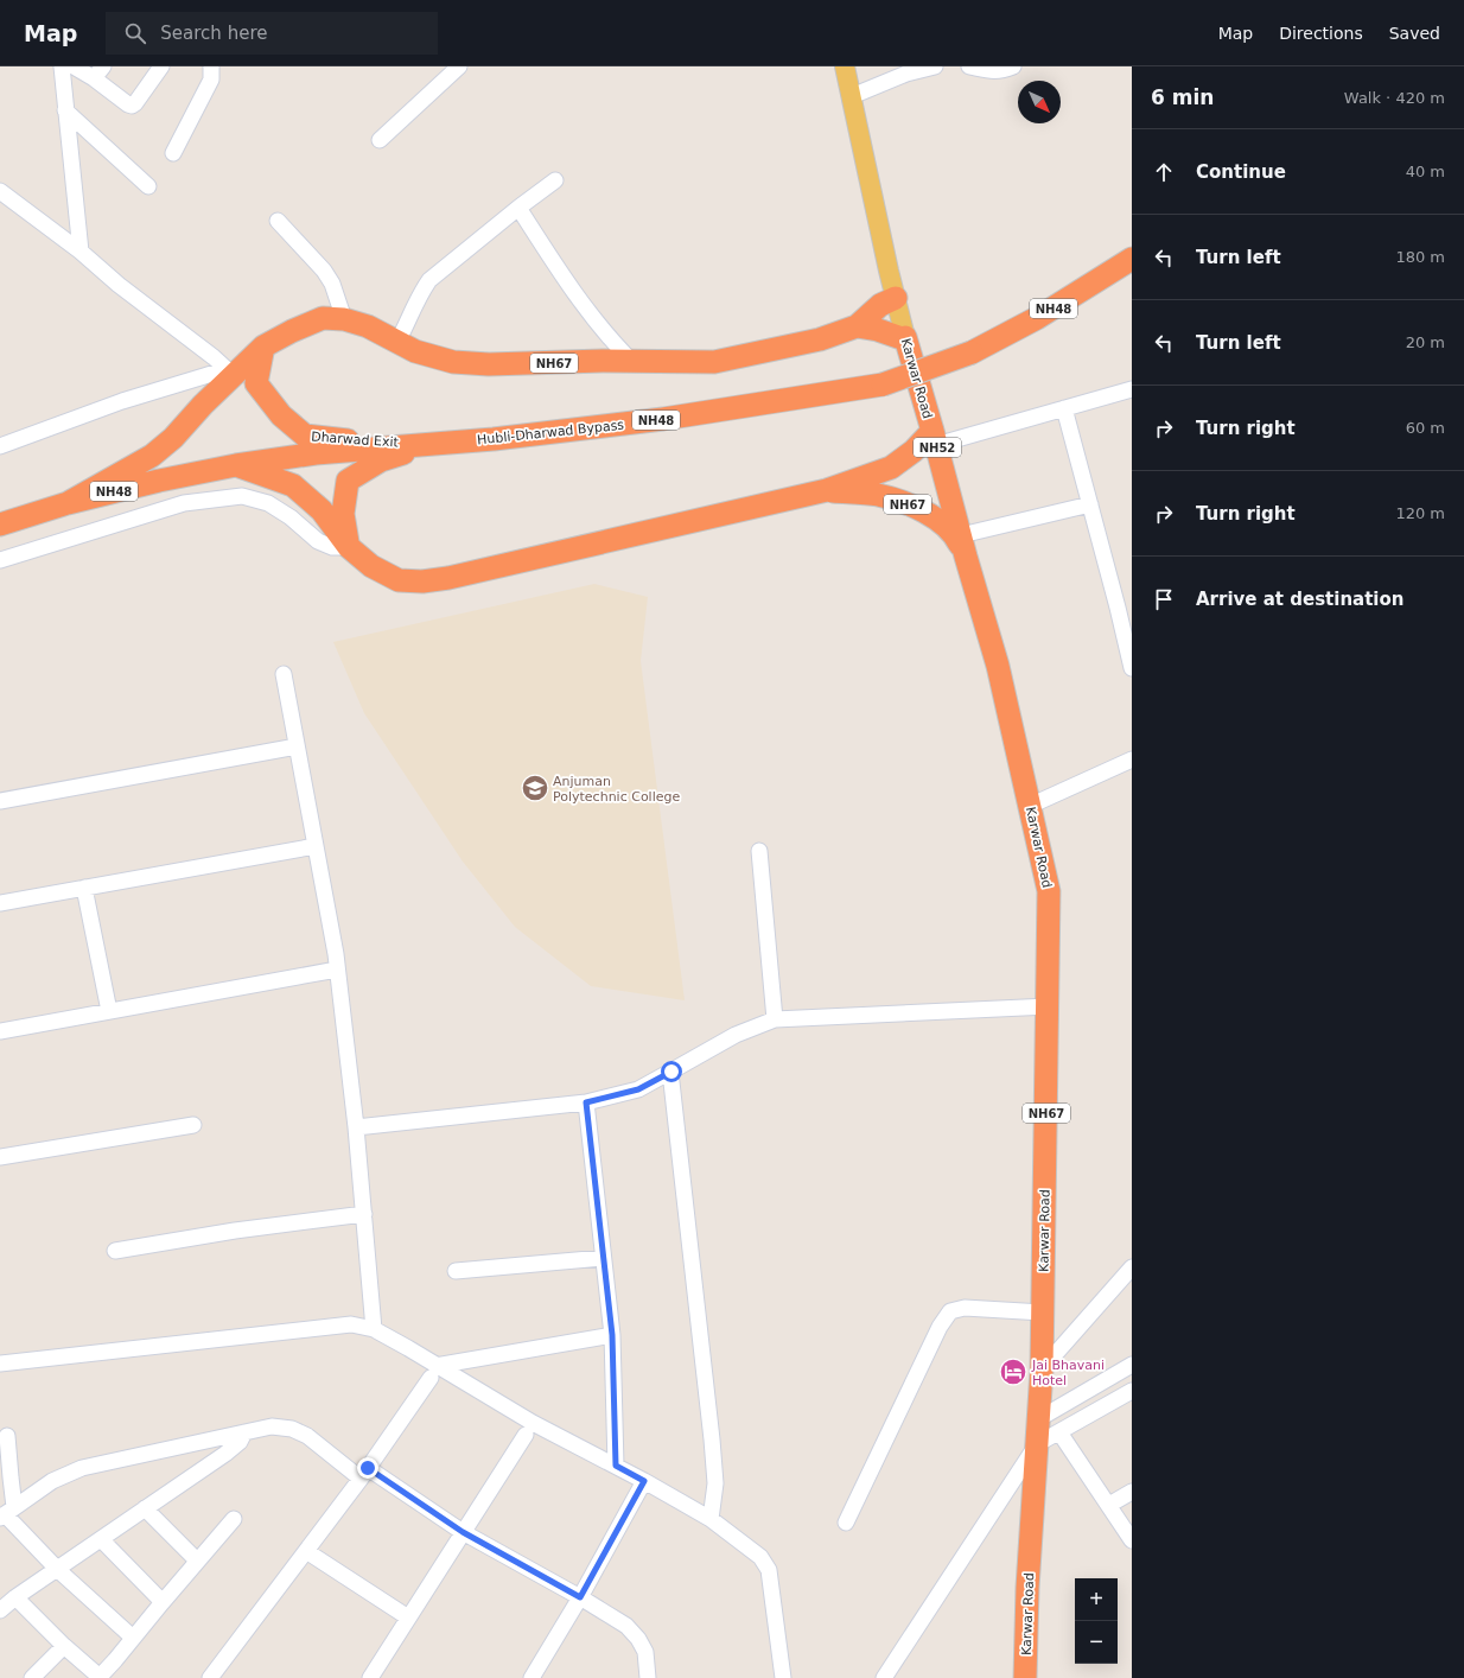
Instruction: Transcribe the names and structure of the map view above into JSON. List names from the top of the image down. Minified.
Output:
{"streets":{"highway":["NH48","NH67","Karwar Road","Hubli-Dharwad Bypass","Dharwad Exit","NH52"]},"crossings":[["NH67","Karwar Road"],["NH67","Dharwad Exit"],["Hubli-Dharwad Bypass","Dharwad Exit"]],"places":{"school or university":["Anjuman Polytechnic College"],"hotel":["Jai Bhavani Hotel"]},"north":"bottom right","page":{"header":"Map","search":"Search here","nav":["Map","Directions","Saved"],"heading":["6 min","Walk · 420 m"],"list":[["Continue","40 m"],["Turn left","180 m"],["Turn left","20 m"],["Turn right","60 m"],["Turn right","120 m"],"Arrive at destination"],"map_buttons":["+","−"]}}
